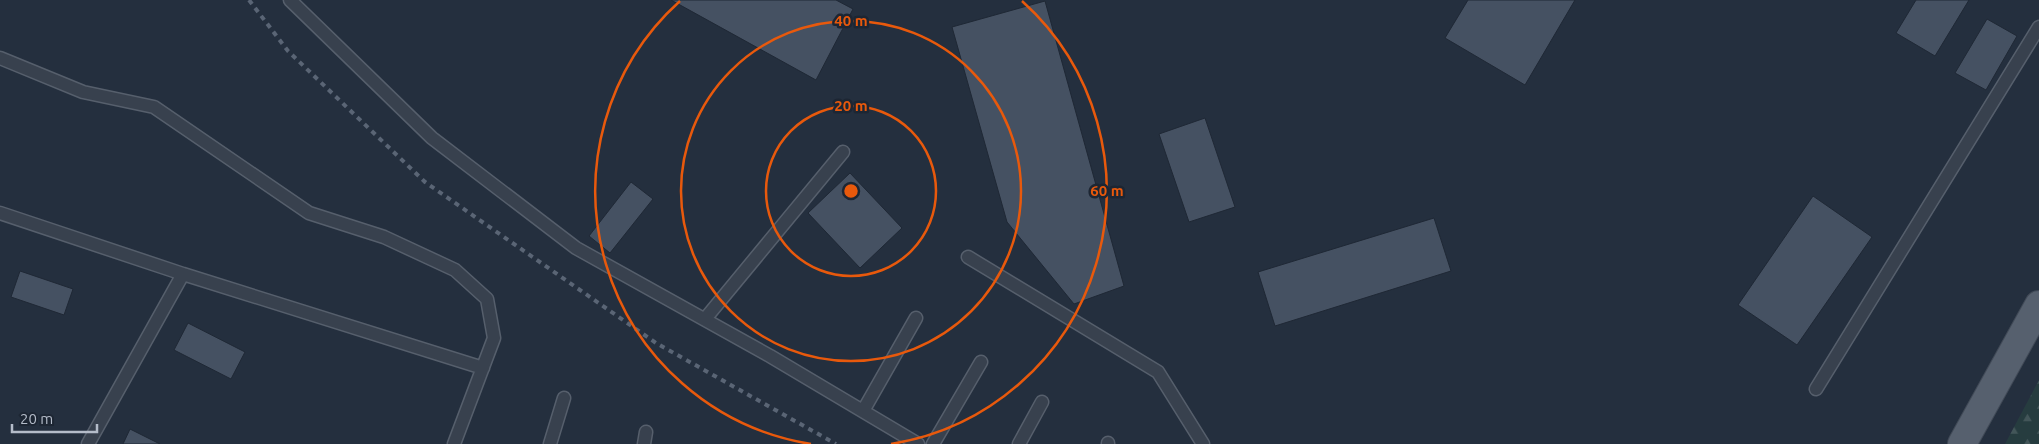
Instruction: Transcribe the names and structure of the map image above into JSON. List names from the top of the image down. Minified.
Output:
{"scale_bar":"20 m","rings":["40 m","20 m","60 m"]}
